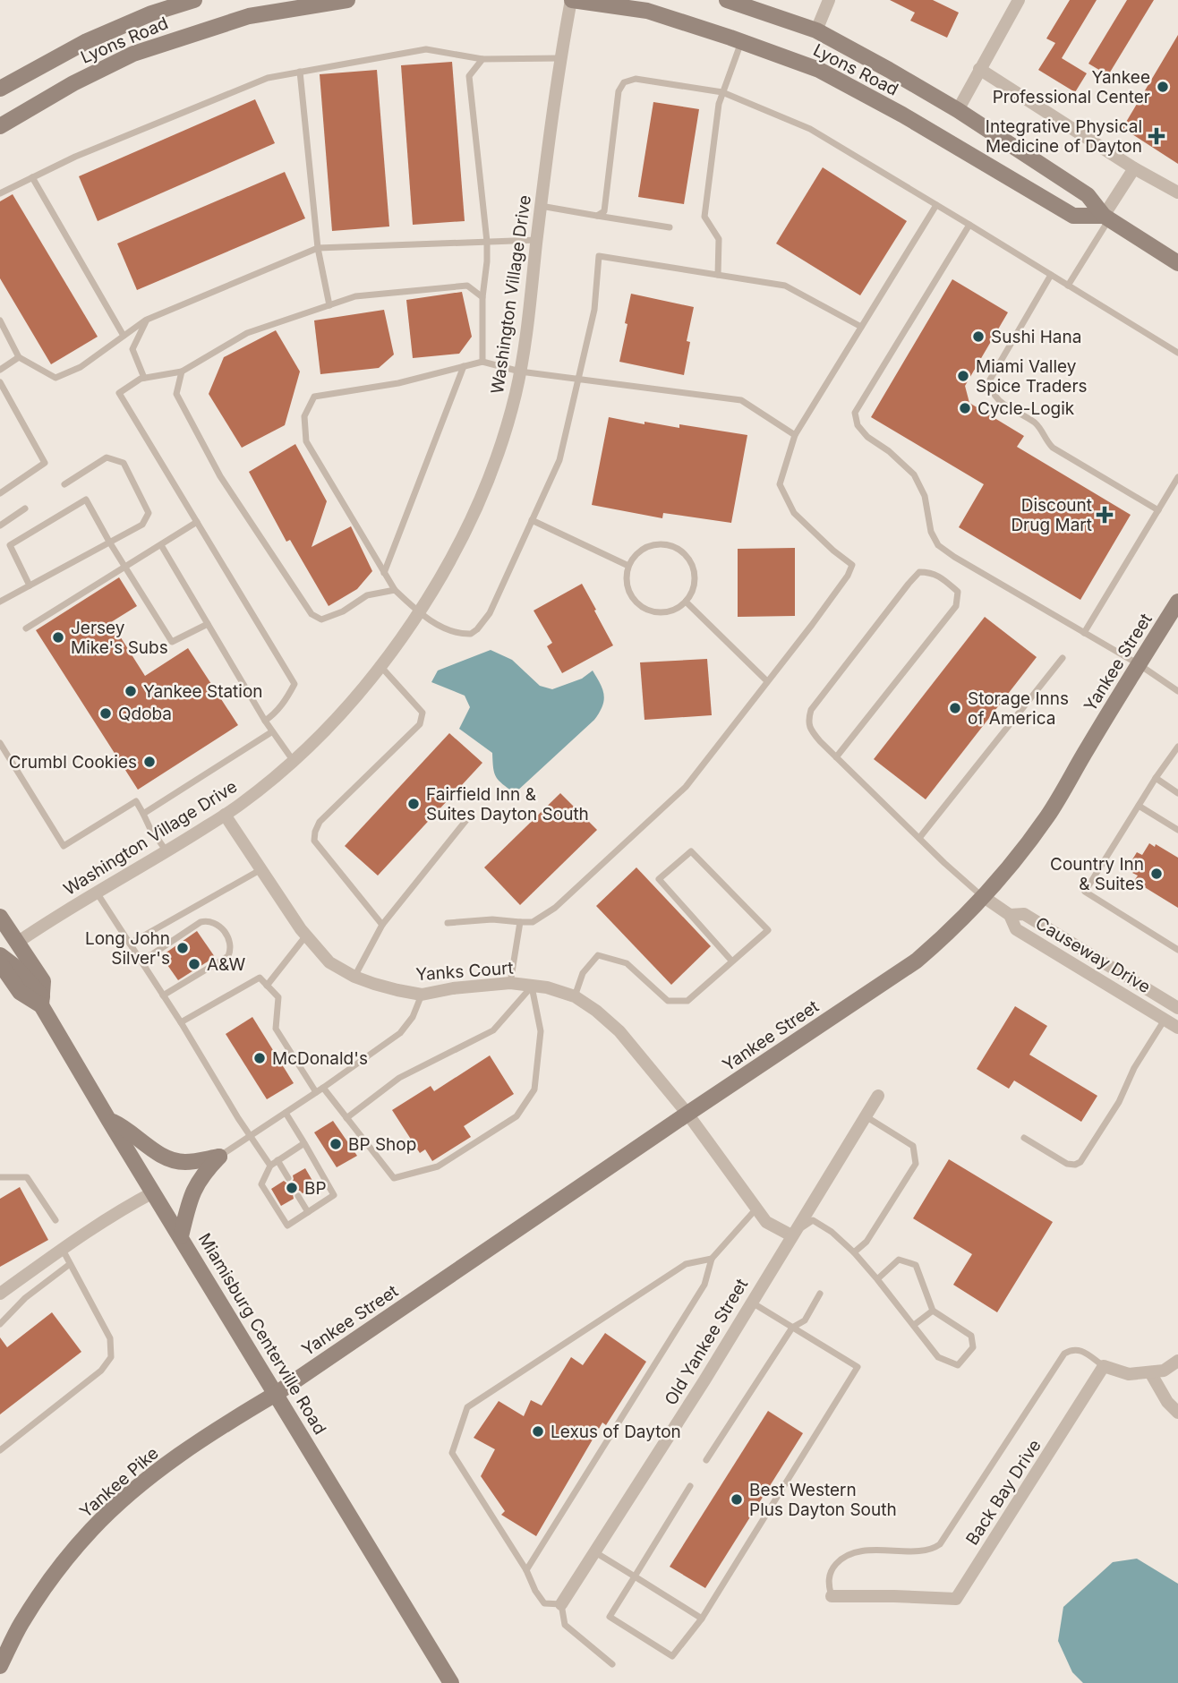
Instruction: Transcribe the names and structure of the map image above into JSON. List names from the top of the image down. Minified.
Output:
{"streets":{"main road":["Lyons Road","Yankee Street","Miamisburg Centerville Road","Yankee Pike"],"street":["Washington Village Drive","Causeway Drive","Yanks Court","Old Yankee Street","Back Bay Drive"]},"crossings":[["Lyons Road","Washington Village Drive"],["Washington Village Drive","Yanks Court"],["Washington Village Drive","Miamisburg Centerville Road"],["Yankee Street","Causeway Drive"],["Yankee Street","Yanks Court"],["Yankee Street","Miamisburg Centerville Road"],["Yankee Street","Yankee Pike"],["Yanks Court","Old Yankee Street"],["Miamisburg Centerville Road","Yankee Pike"]],"places":{"other":["Yankee Professional Center","Sushi Hana","Miami Valley Spice Traders","Cycle-Logik","Jersey Mike's Subs","Yankee Station","Storage Inns of America","Qdoba","Crumbl Cookies","Fairfield Inn & Suites Dayton South","Country Inn & Suites","Long John Silver's","A&W","McDonald's","BP Shop","BP","Lexus of Dayton","Best Western Plus Dayton South"],"health":["Integrative Physical Medicine of Dayton","Discount Drug Mart"]}}
